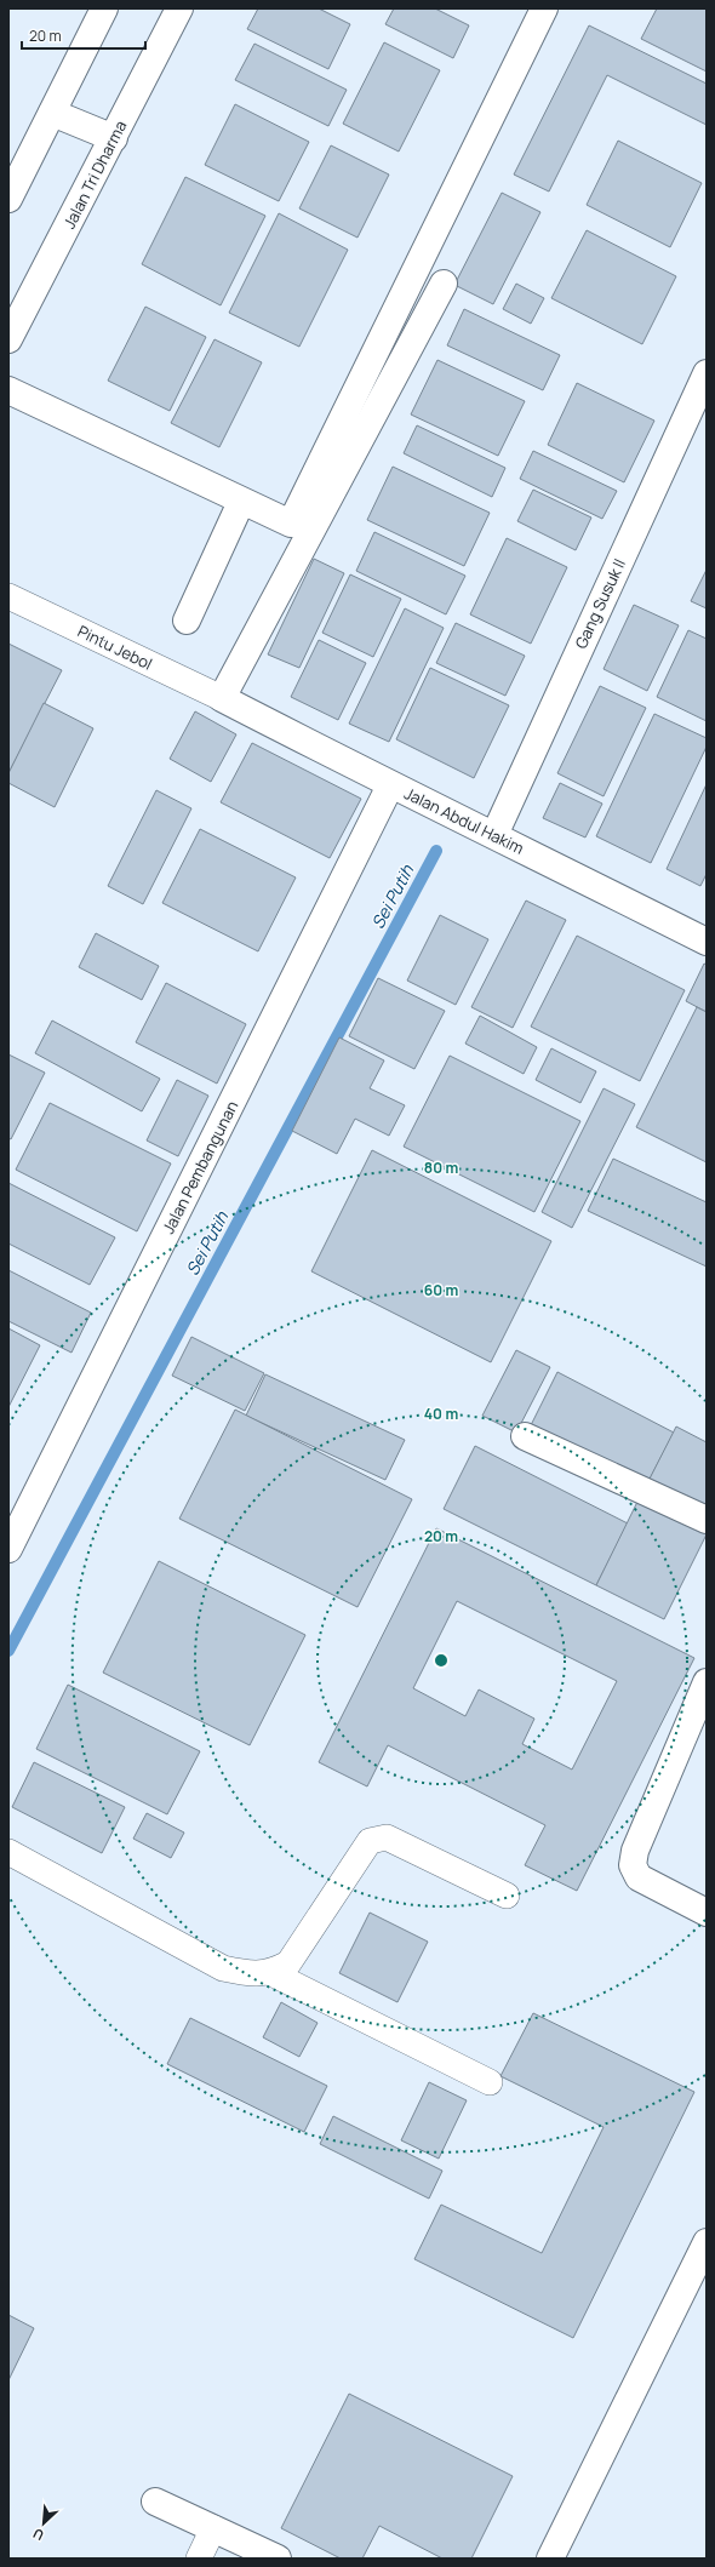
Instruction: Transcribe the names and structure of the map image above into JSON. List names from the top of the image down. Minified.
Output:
{"streets":{"street":["Jalan Tri Dharma","Gang Susuk II","Jalan Abdul Hakim","Jalan Pembangunan"],"lane":["Pintu Jebol"]},"crossings":[["Gang Susuk II","Jalan Abdul Hakim"],["Pintu Jebol","Jalan Abdul Hakim"],["Jalan Abdul Hakim","Jalan Pembangunan"]],"water":["Sei Putih"],"scale_bar":"20 m","north":"bottom left","rings":["80 m","60 m","40 m","20 m"]}
